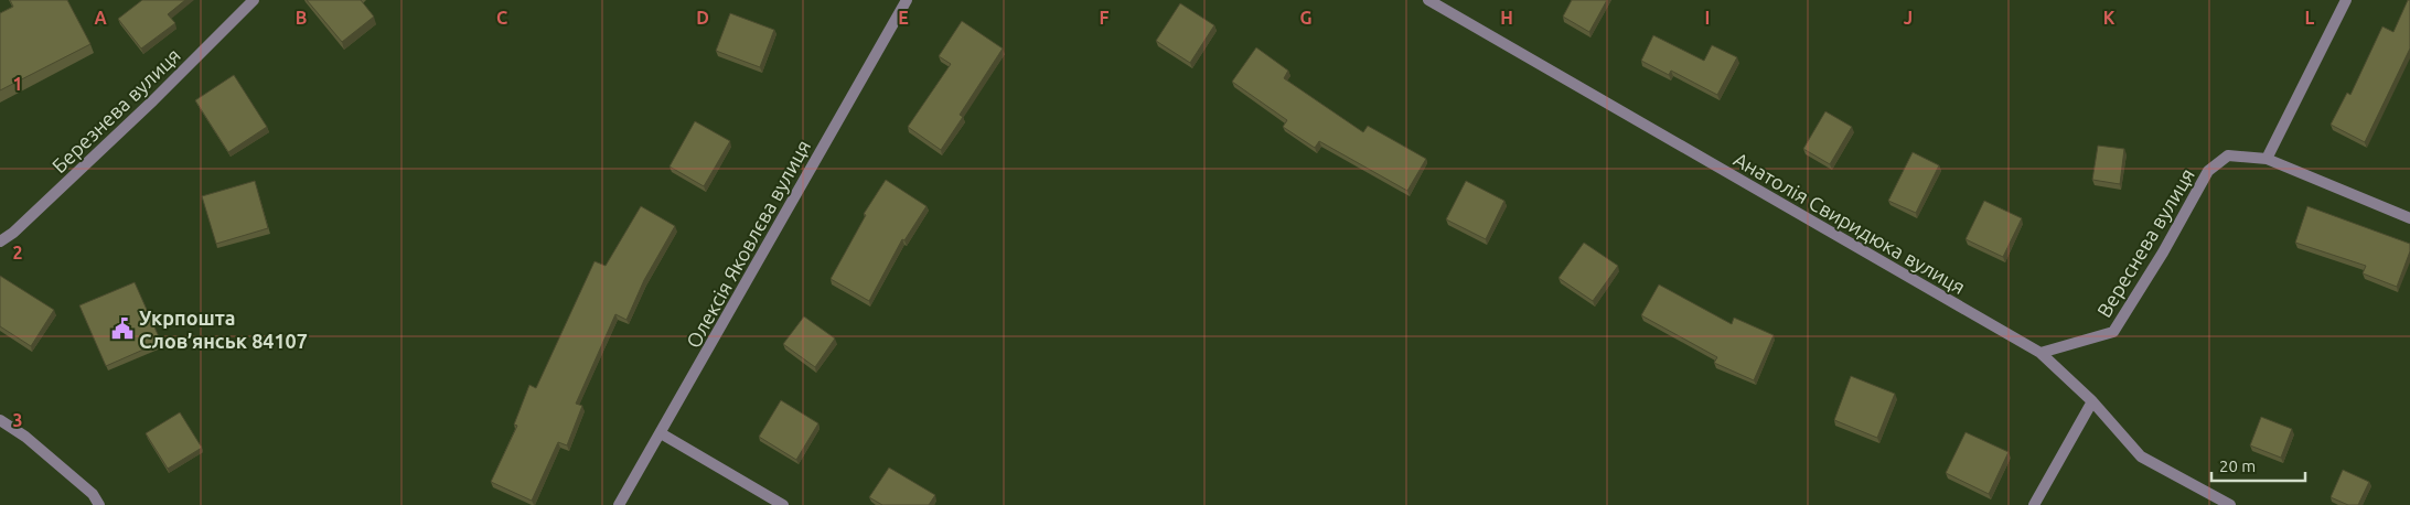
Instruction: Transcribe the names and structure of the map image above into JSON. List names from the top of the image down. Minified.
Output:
{"streets":{"street":["Березнева вулиця","Анатолія Свиридюка вулиця","Вереснева вулиця","Олексія Яковлєва вулиця"]},"crossings":[["Анатолія Свиридюка вулиця","Вереснева вулиця"]],"places":{"public building":["Укрпошта Слов’янськ 84107"]},"scale_bar":"20 m","grid":{"columns":["A","B","C","D","E","F","G","H","I","J","K","L"],"rows":["1","2","3"]}}
